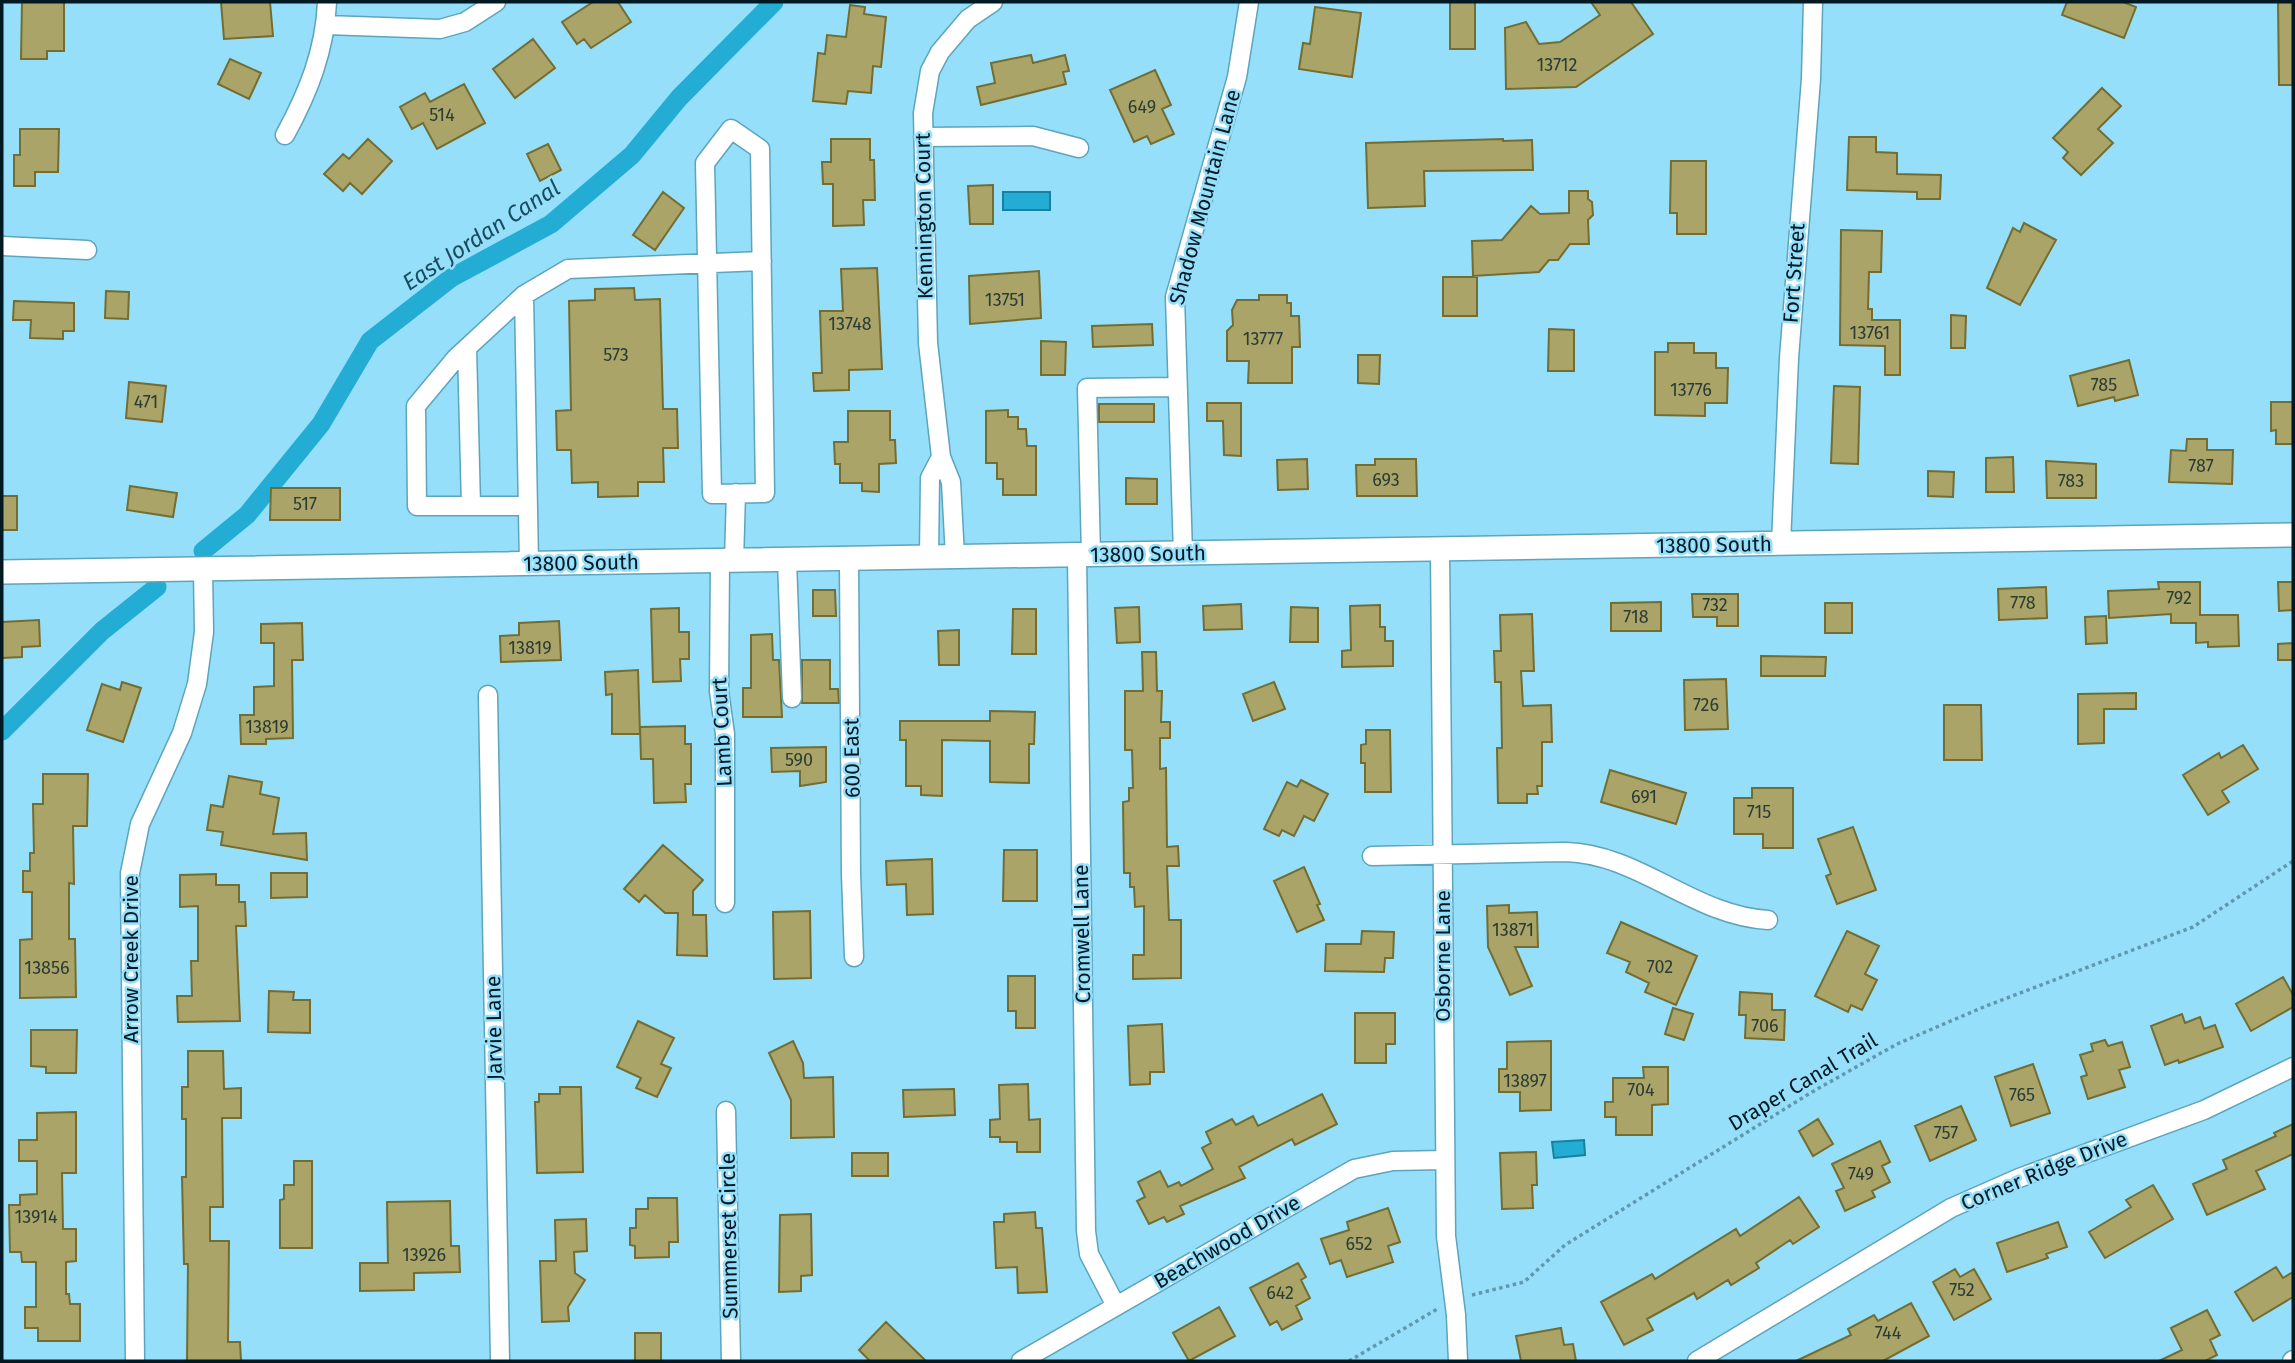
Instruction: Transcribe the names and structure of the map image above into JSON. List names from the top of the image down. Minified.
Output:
{"streets":{"main road":["13800 South"],"street":["Shadow Mountain Lane","Kennington Court","Fort Street","Lamb Court","600 East","Cromwell Lane","Osborne Lane","Arrow Creek Drive","Jarvie Lane","Corner Ridge Drive","Summerset Circle","Beachwood Drive"],"path":["Draper Canal Trail"]},"crossings":[["Shadow Mountain Lane","13800 South"],["Shadow Mountain Lane","Cromwell Lane"],["Kennington Court","13800 South"],["Fort Street","13800 South"],["13800 South","Lamb Court"],["13800 South","600 East"],["13800 South","Cromwell Lane"],["13800 South","Osborne Lane"],["13800 South","Arrow Creek Drive"],["Cromwell Lane","Beachwood Drive"],["Osborne Lane","Draper Canal Trail"],["Osborne Lane","Beachwood Drive"]],"water":["East Jordan Canal"],"house_numbers":["13712","649","514","13751","13748","13761","13777","573","785","13776","471","787","693","783","517","792","778","732","718","13819","726","13819","590","691","715","13871","702","13856","706","13897","704","765","757","749","13914","652","13926","752","642","744"]}
